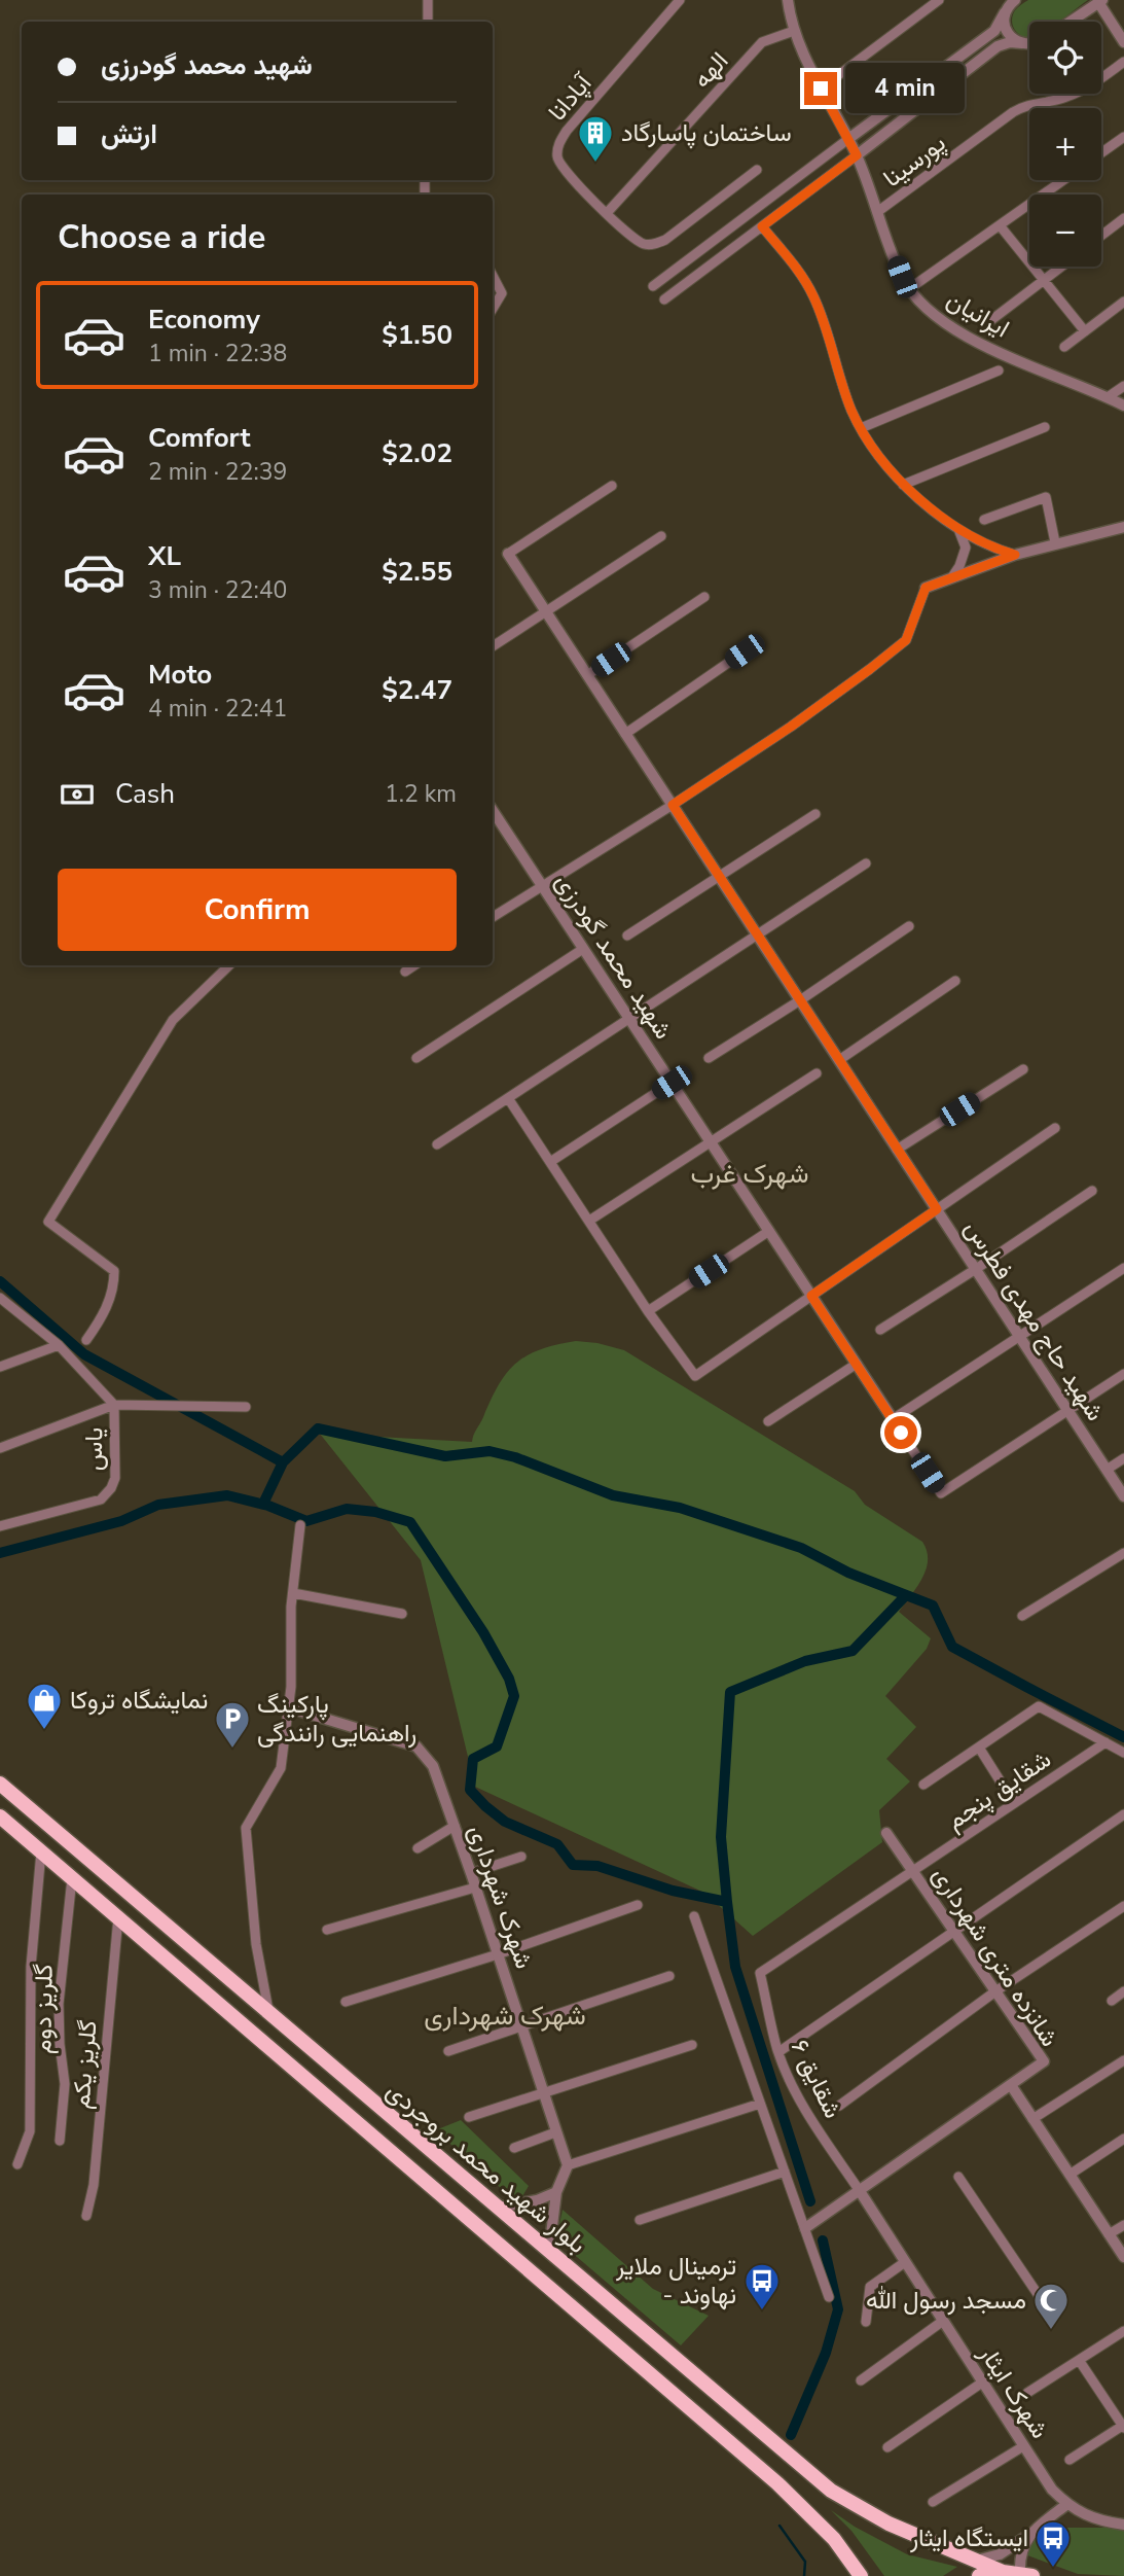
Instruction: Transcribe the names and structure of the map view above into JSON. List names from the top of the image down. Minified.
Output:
{"streets":{"highway":["بلوار شهید محمد بروجردی"],"street":["الهه","آپادانا","پورسینا","ایرانیان","شهید محمد گودرزی","شهید حاج مهدی فطرس","یاس","شقایق پنجم","شهرک شهرداری","شانزده متری شهرداری","گلریز دوم","گلریز یکم","شقایق ۶","شهرک ایثار"]},"crossings":[["الهه","آپادانا"],["الهه","ایرانیان"],["پورسینا","ایرانیان"],["شقایق پنجم","شانزده متری شهرداری"],["شقایق پنجم","شقایق ۶"],["شانزده متری شهرداری","شقایق ۶"],["شانزده متری شهرداری","شهرک ایثار"],["گلریز دوم","بلوار شهید محمد بروجردی"],["گلریز یکم","بلوار شهید محمد بروجردی"],["شقایق ۶","شهرک ایثار"]],"districts":["شهرک غرب","شهرک شهرداری"],"places":{"building":["ساختمان پاسارگاد"],"shop":["نمایشگاه تروکا"],"parking":["پارکینگ راهنمایی رانندگی"],"bus stop":["ترمینال ملایر - نهاوند","ایستگاه ایثار"],"mosque":["مسجد رسول الله"]},"page":{"map_buttons":["+","−"],"banner":["شهید محمد گودرزی","ارتش"],"bubble":"4 min","heading":"Choose a ride","list":[{"name":"Economy","note":"1 min · 22:38","value":"$1.50"},{"name":"Comfort","note":"2 min · 22:39","value":"$2.02"},{"name":"XL","note":"3 min · 22:40","value":"$2.55"},{"name":"Moto","note":"4 min · 22:41","value":"$2.47"}],"pay":["Cash","1.2 km"],"buttons":"Confirm"}}
